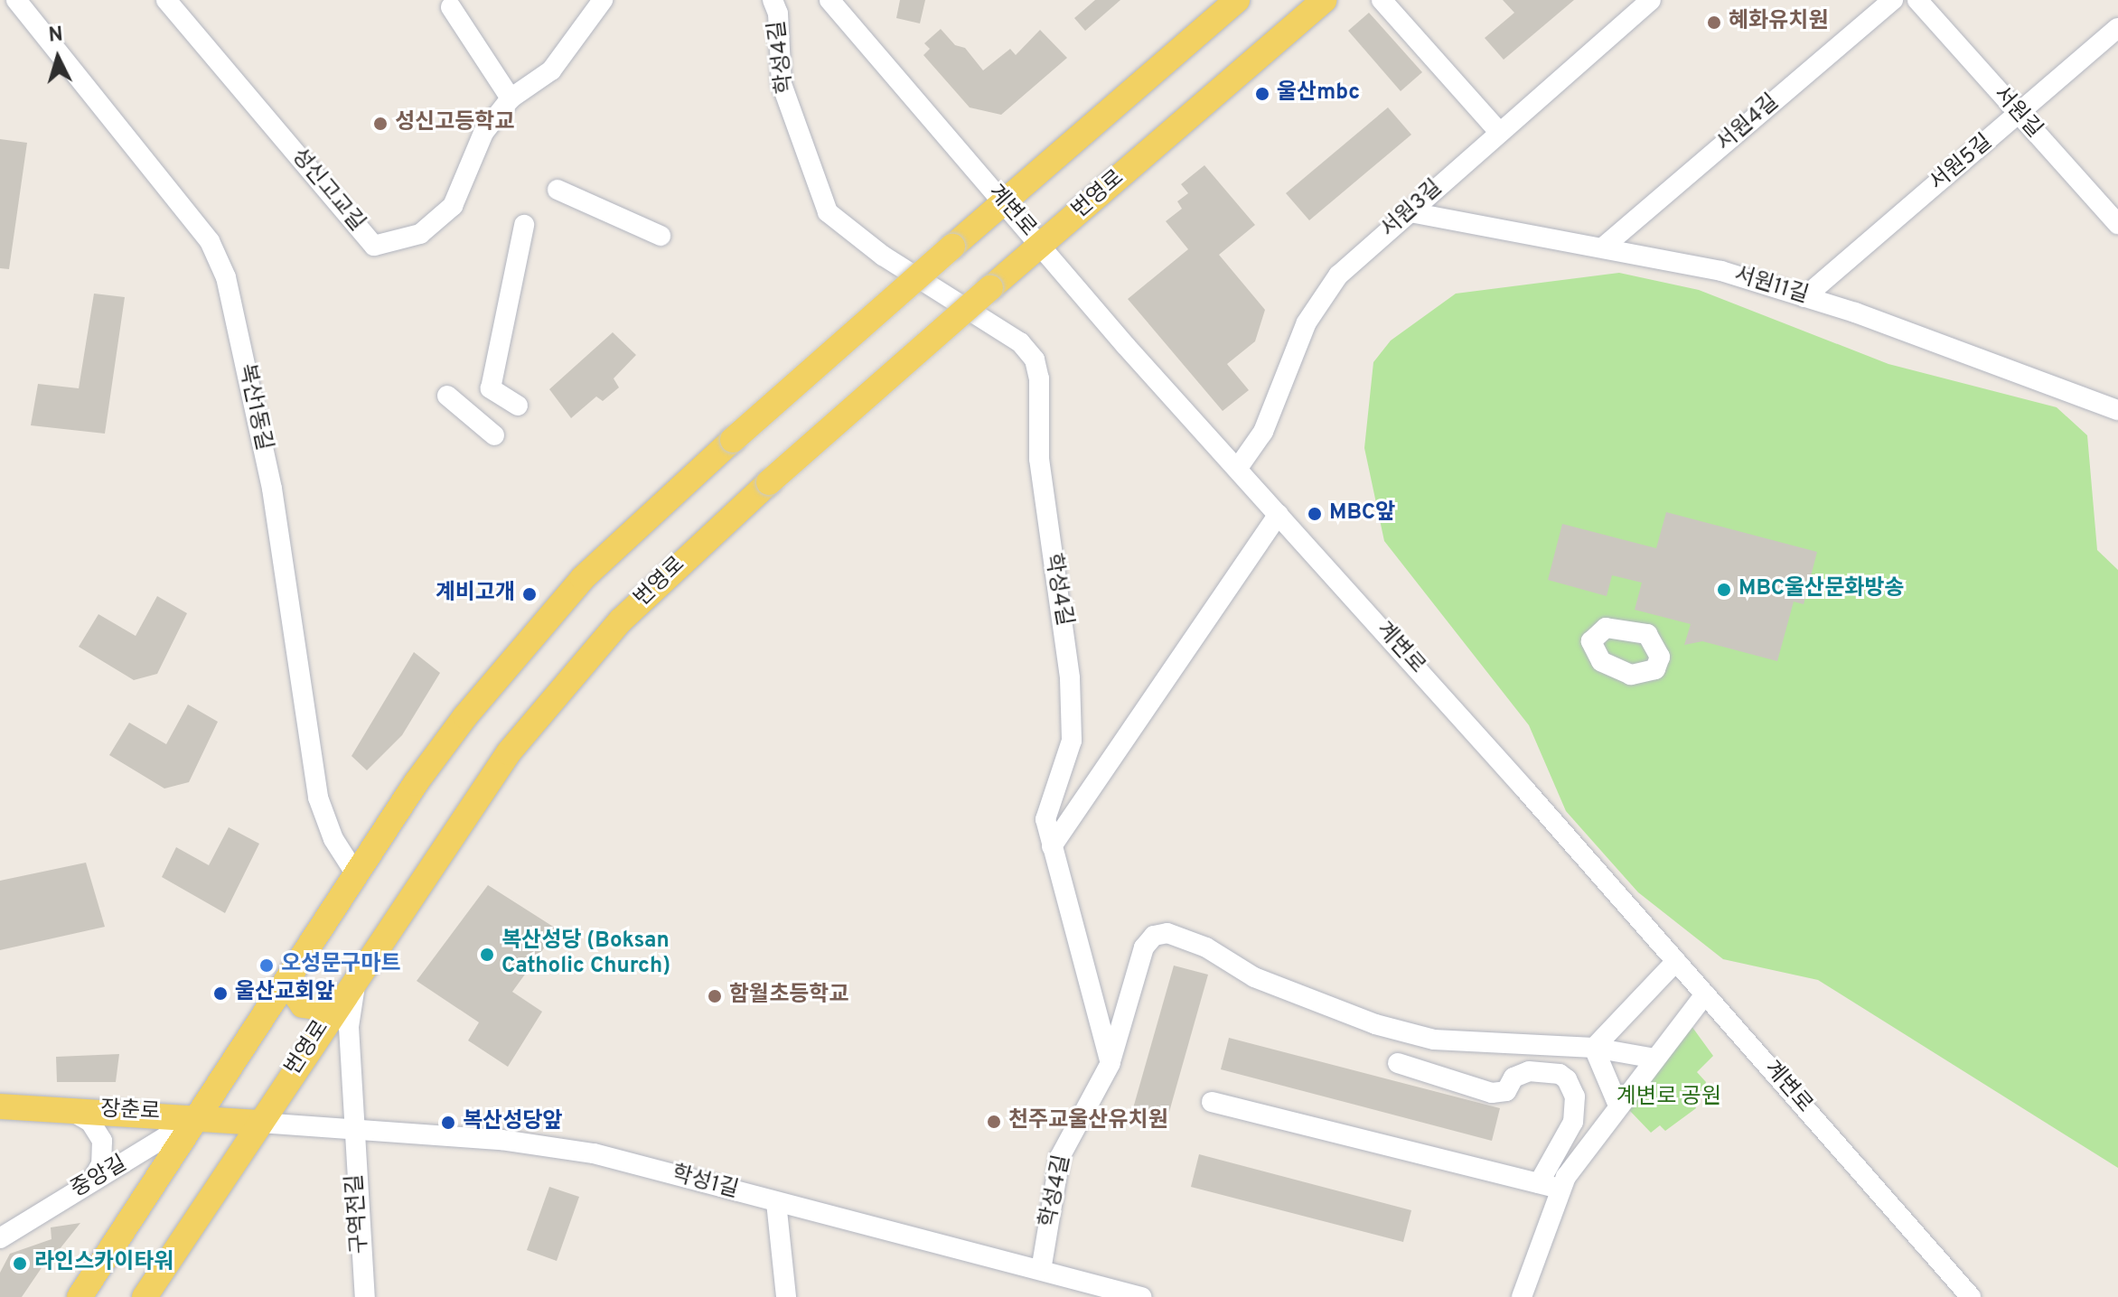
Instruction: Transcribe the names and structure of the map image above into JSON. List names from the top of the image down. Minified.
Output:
{"streets":{"main road":["번영로","장춘로"],"street":["학성4길","서원길","서원4길","서원5길","성신고교길","서원3길","계변로","서원11길","복산1동길","중앙길","학성1길","구역전길"]},"crossings":[["학성4길","학성1길"],["서원길","서원5길"],["서원4길","서원11길"],["서원5길","서원11길"],["번영로","계변로"],["번영로","장춘로"],["번영로","학성1길"],["번영로","구역전길"],["서원3길","계변로"],["서원3길","서원11길"],["장춘로","중앙길"],["장춘로","학성1길"],["학성1길","구역전길"]],"parks":["계변로 공원"],"places":["혜화유치원","울산mbc","성신고등학교","MBC앞","MBC울산문화방송","계비고개","복산성당 (Boksan Catholic Church)","오성문구마트","울산교회앞","함월초등학교","천주교울산유치원","복산성당앞","라인스카이타워"],"north":"top"}
